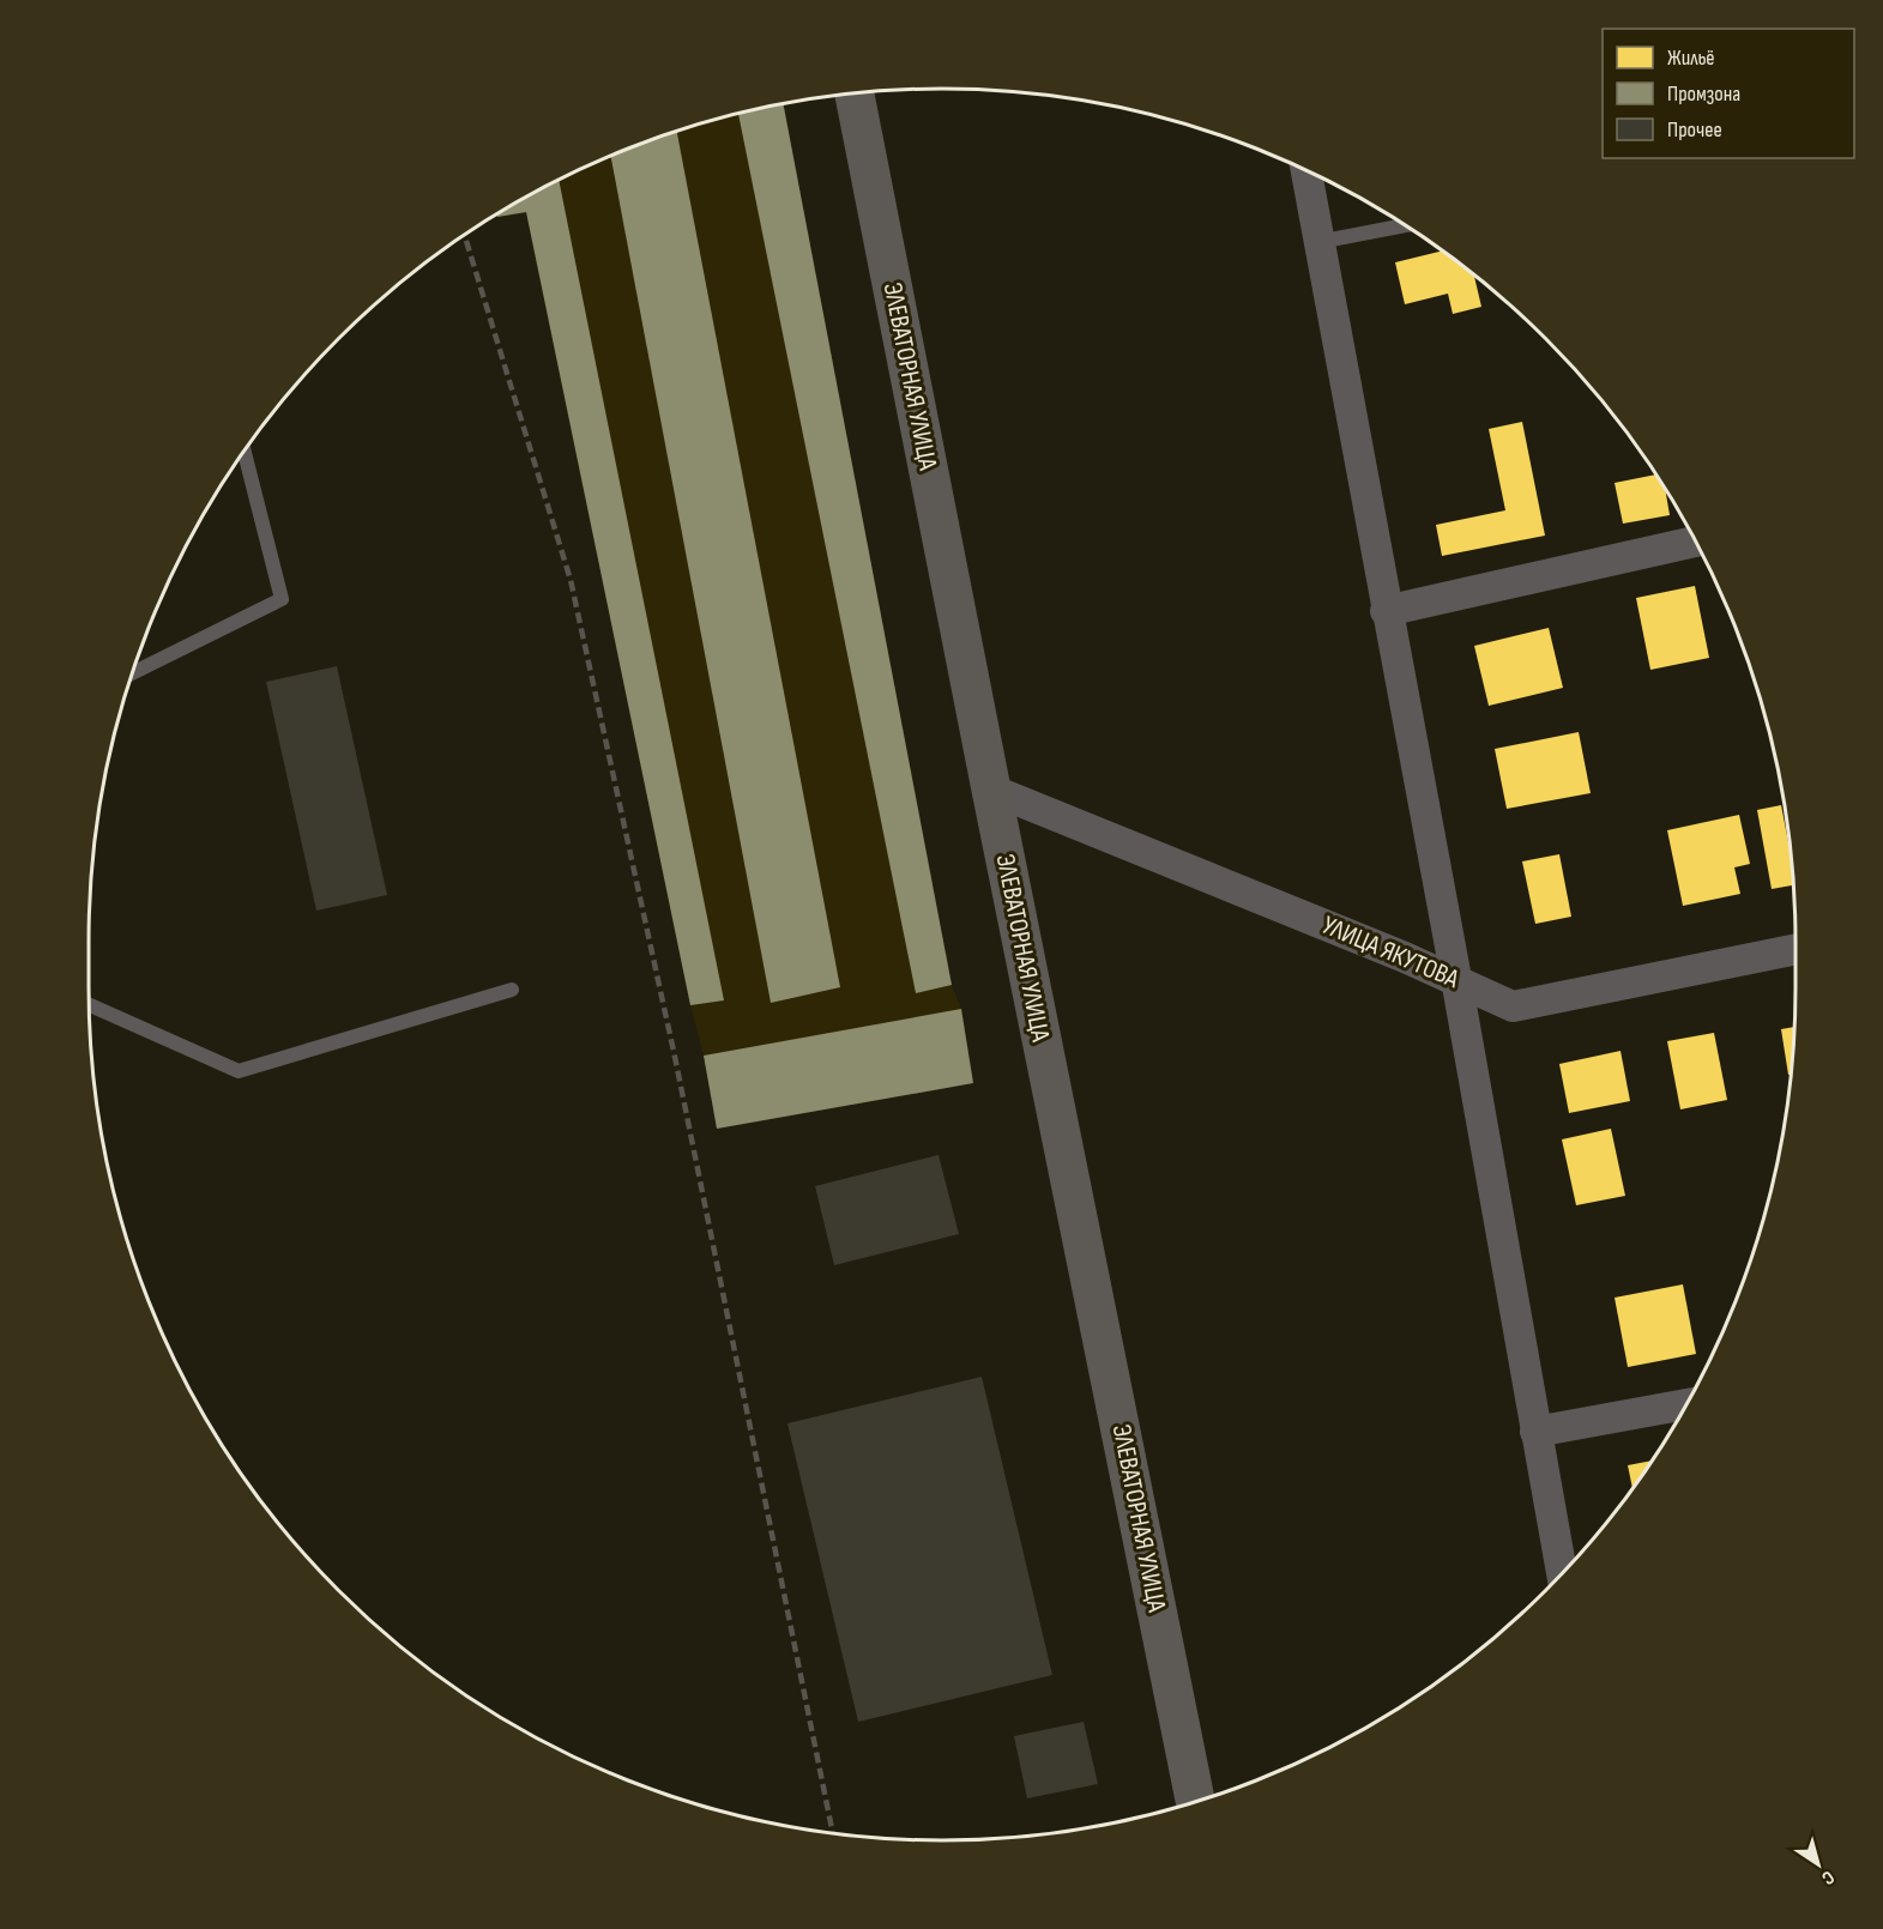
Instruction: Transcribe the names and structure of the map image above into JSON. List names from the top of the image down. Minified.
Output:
{"streets":{"main road":["ЭЛЕВАТОРНАЯ УЛИЦА"],"street":["УЛИЦА ЯКУТОВА"]},"crossings":[["ЭЛЕВАТОРНАЯ УЛИЦА","УЛИЦА ЯКУТОВА"]],"legend":["Жильё","Промзона","Прочее"],"north":"bottom right"}
